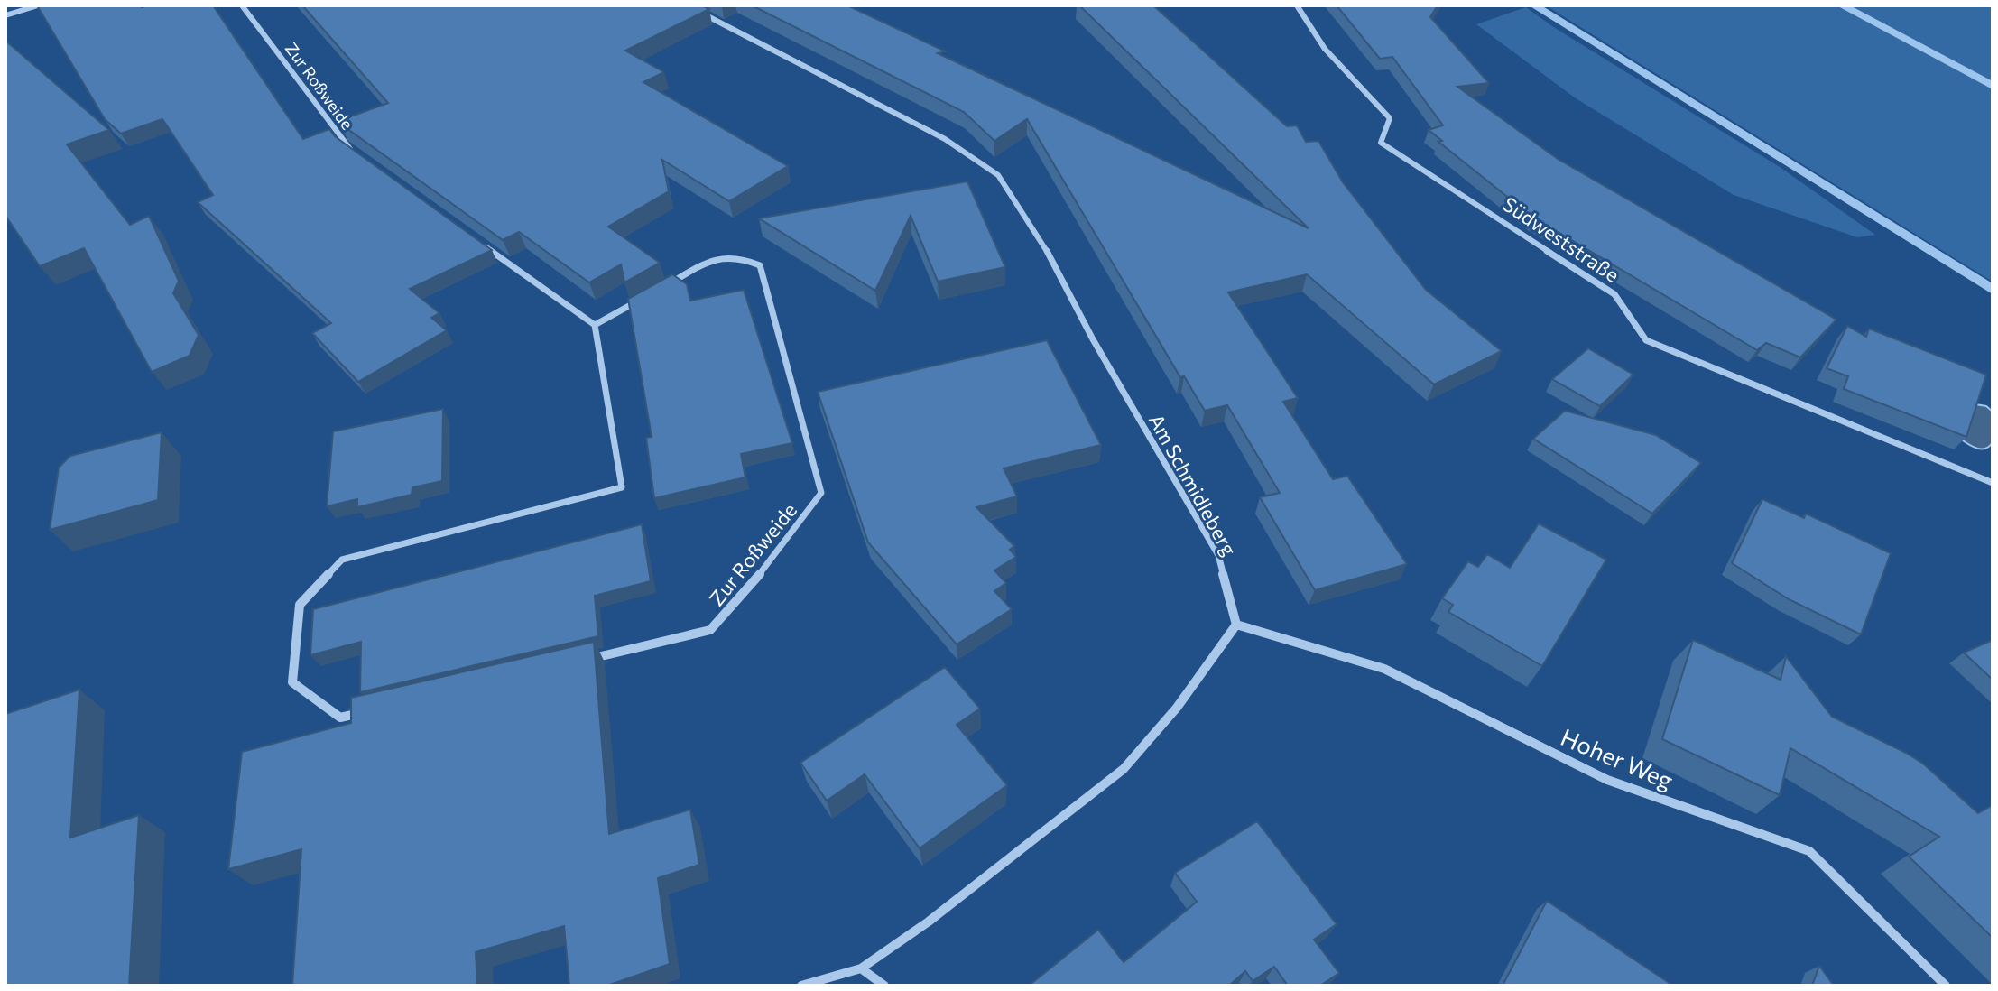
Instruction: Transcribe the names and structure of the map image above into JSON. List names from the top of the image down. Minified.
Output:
{"streets":{"street":["Zur Roßweide","Südweststraße","Am Schmidleberg","Hoher Weg"]},"crossings":[["Am Schmidleberg","Hoher Weg"]]}
